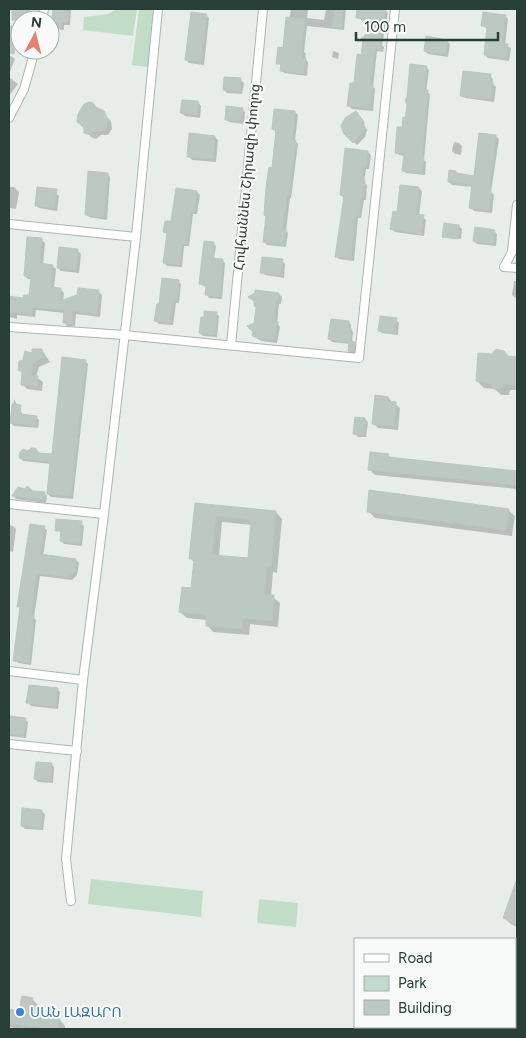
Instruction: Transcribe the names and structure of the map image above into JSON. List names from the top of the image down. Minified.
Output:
{"streets":{"street":["Հովհաննես Շիրազի փողոց"]},"places":["ՍԱՆ ԼԱԶԱՐՈ"],"legend":["Road","Park","Building"],"scale_bar":"100 m","north":"top"}
